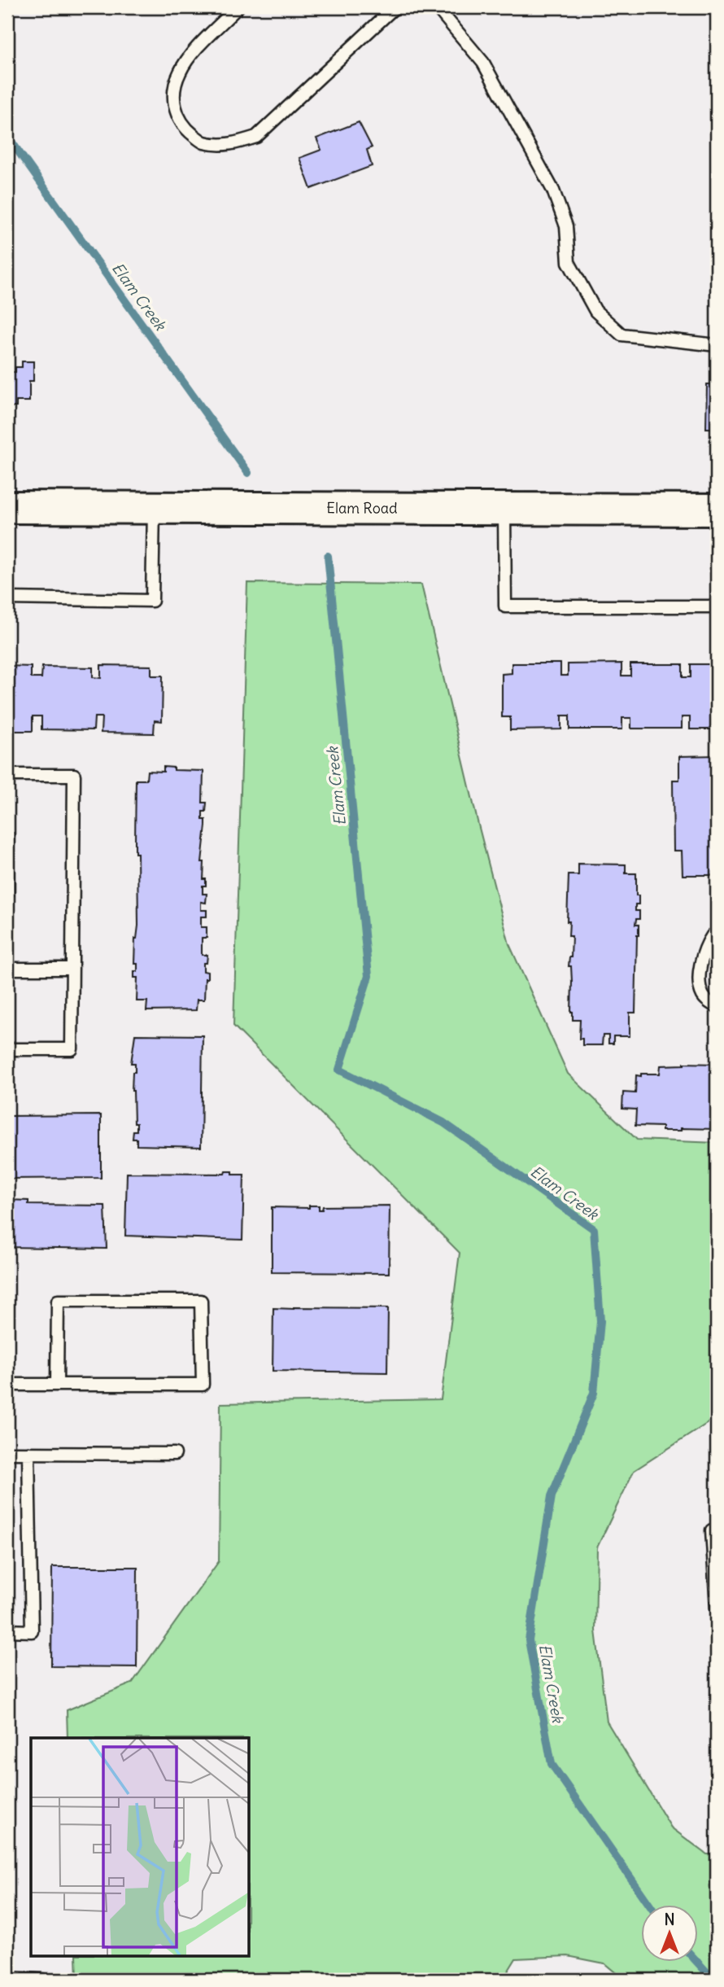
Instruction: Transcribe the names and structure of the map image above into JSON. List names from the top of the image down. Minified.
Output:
{"streets":{"main road":["Elam Road"]},"water":["Elam Creek"],"north":"top"}
